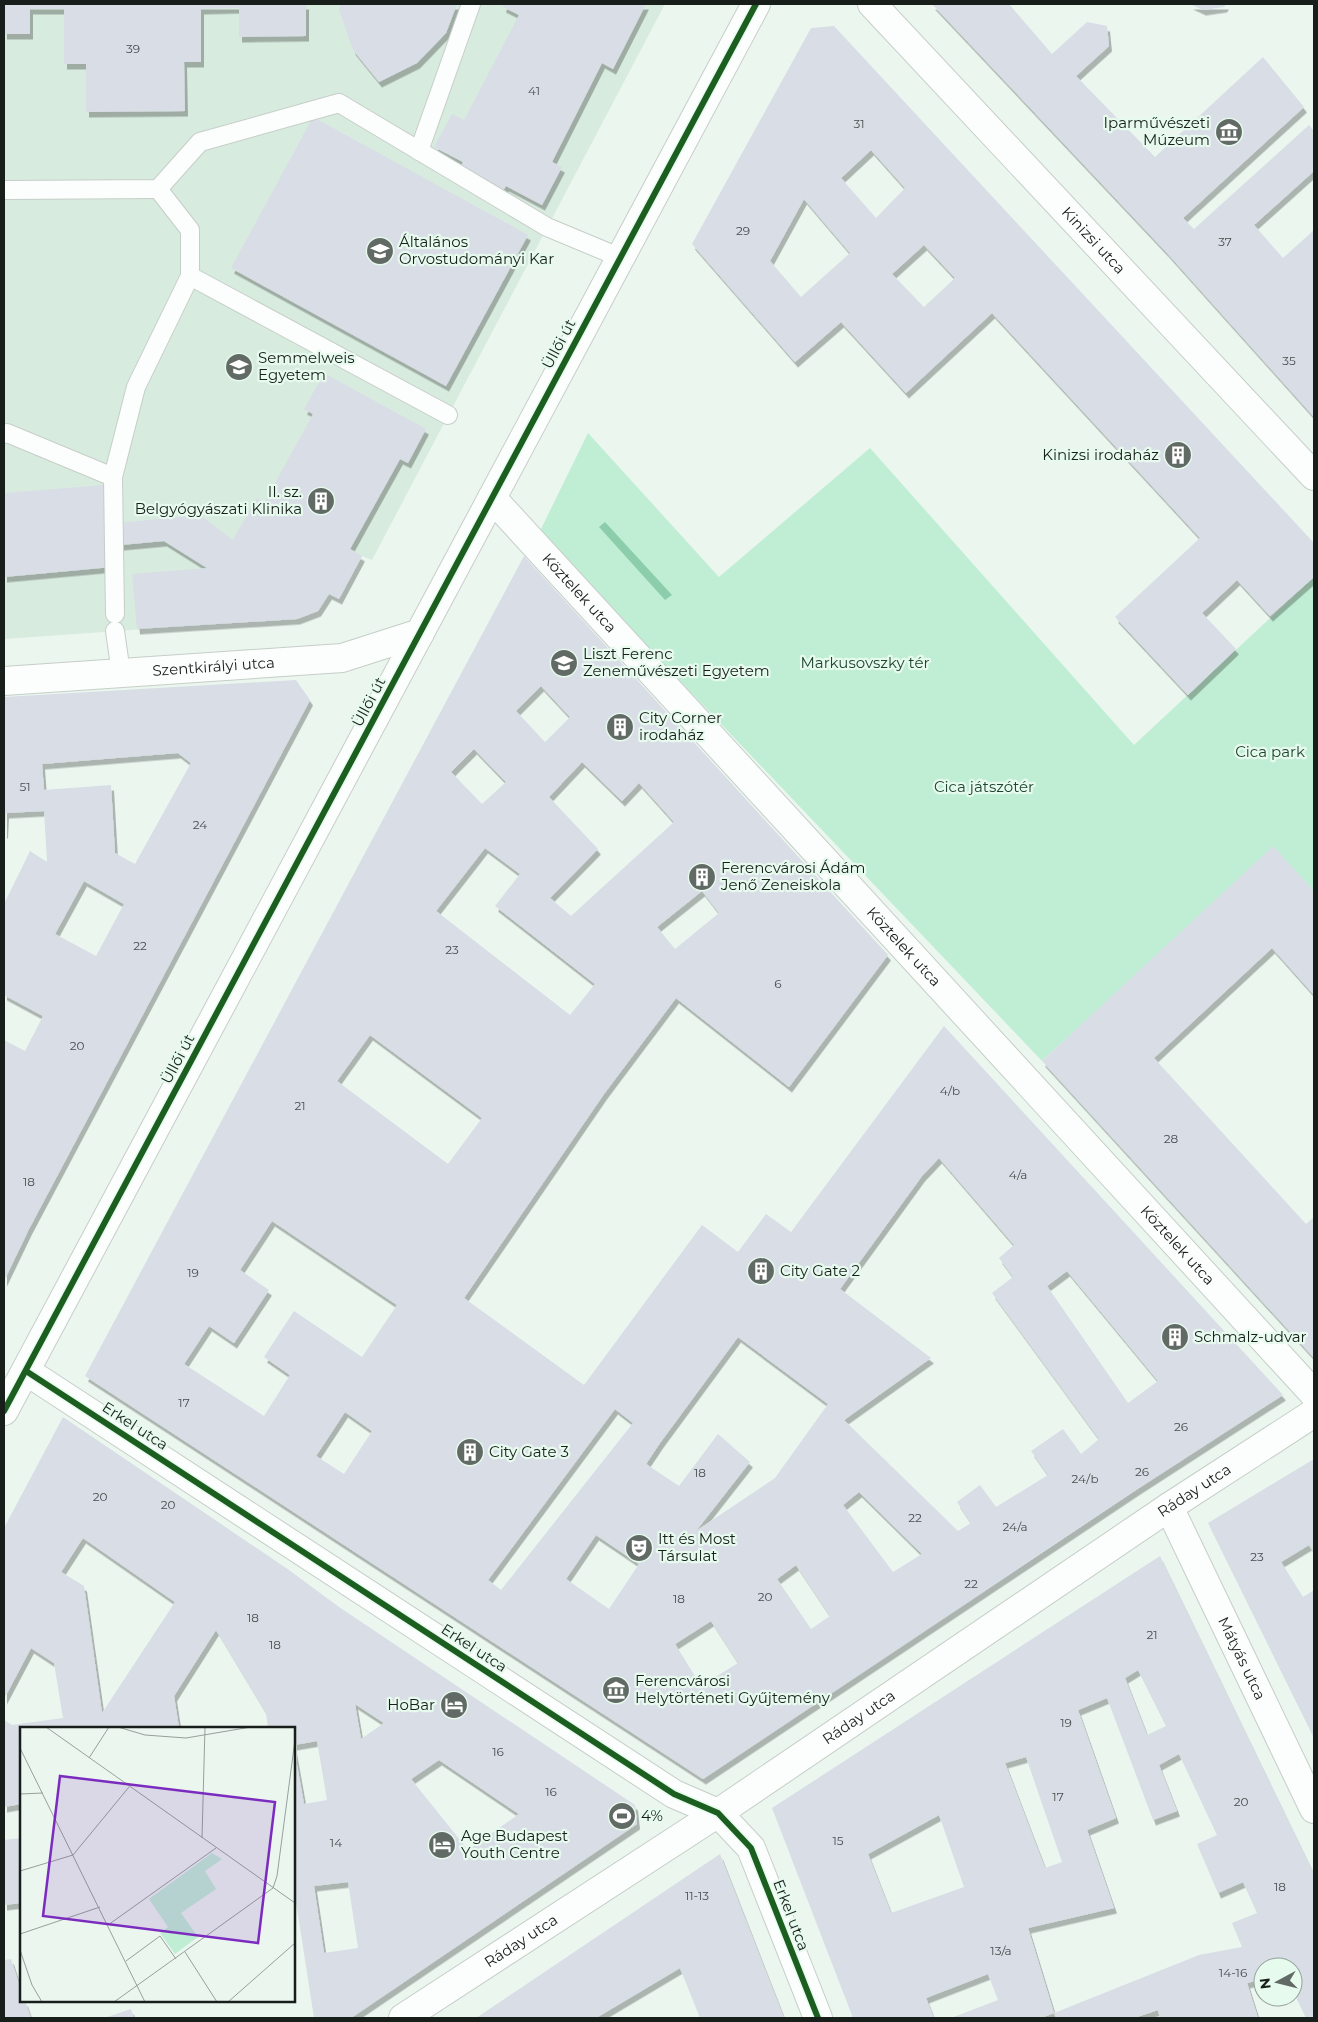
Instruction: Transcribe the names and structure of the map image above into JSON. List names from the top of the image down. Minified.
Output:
{"streets":{"street":["Kinizsi utca","Üllői út","Köztelek utca","Szentkirályi utca","Erkel utca","Ráday utca","Mátyás utca"]},"crossings":[["Üllői út","Köztelek utca"],["Üllői út","Szentkirályi utca"],["Üllői út","Erkel utca"],["Erkel utca","Ráday utca"],["Ráday utca","Mátyás utca"]],"parks":["Markusovszky tér","Cica park","Cica játszótér"],"places":{"museum":["Iparművészeti Múzeum","Ferencvárosi Helytörténeti Gyűjtemény"],"school or university":["Általános Orvostudományi Kar","Semmelweis Egyetem","Liszt Ferenc Zeneművészeti Egyetem"],"building":["Kinizsi irodaház","II. sz. Belgyógyászati Klinika","City Corner irodaház","Ferencvárosi Ádám Jenő Zeneiskola","City Gate 2","Schmalz-udvar","City Gate 3"],"theatre":["Itt és Most Társulat"],"hotel":["HoBar","Age Budapest Youth Centre"],"sports":["4%"]},"house_numbers":["39","41","31","29","37","35","51","24","22","23","6","20","4/b","21","28","4/a","18","19","17","26","26","18","24/b","20","20","22","24/a","23","22","20","18","18","21","18","19","16","16","17","20","15","14","18","11-13","13/a","14-16"],"north":"left"}
